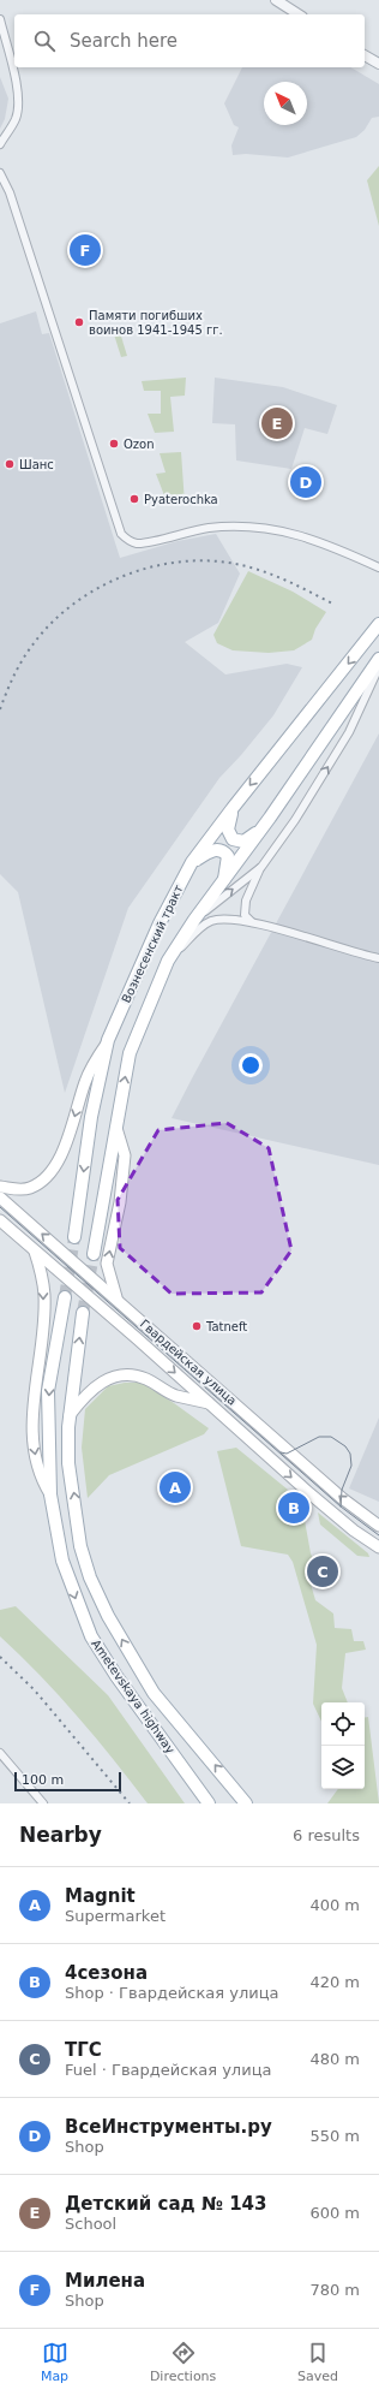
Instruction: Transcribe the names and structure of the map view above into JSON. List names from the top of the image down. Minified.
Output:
{"streets":{"main road":["Вознесенский тракт","Гвардейская улица","Ametevskaya highway"]},"places":["Памяти погибших воинов 1941-1945 гг.","Ozon","Шанс","Pyaterochka","Tatneft"],"scale_bar":"100 m","north":"top left","page":{"search":"Search here","pins":["F","E","D","A","B","C"],"scale":"100 m","heading":["Nearby","6 results"],"list":[{"mark":"A","name":"Magnit","note":"Supermarket","value":"400 m"},{"mark":"B","name":"4сезона","note":"Shop · Гвардейская улица","value":"420 m"},{"mark":"C","name":"ТГС","note":"Fuel · Гвардейская улица","value":"480 m"},{"mark":"D","name":"ВсеИнструменты.ру","note":"Shop","value":"550 m"},{"mark":"E","name":"Детский сад № 143","note":"School","value":"600 m"},{"mark":"F","name":"Милена","note":"Shop","value":"780 m"}],"nav":["Map","Directions","Saved"]}}
